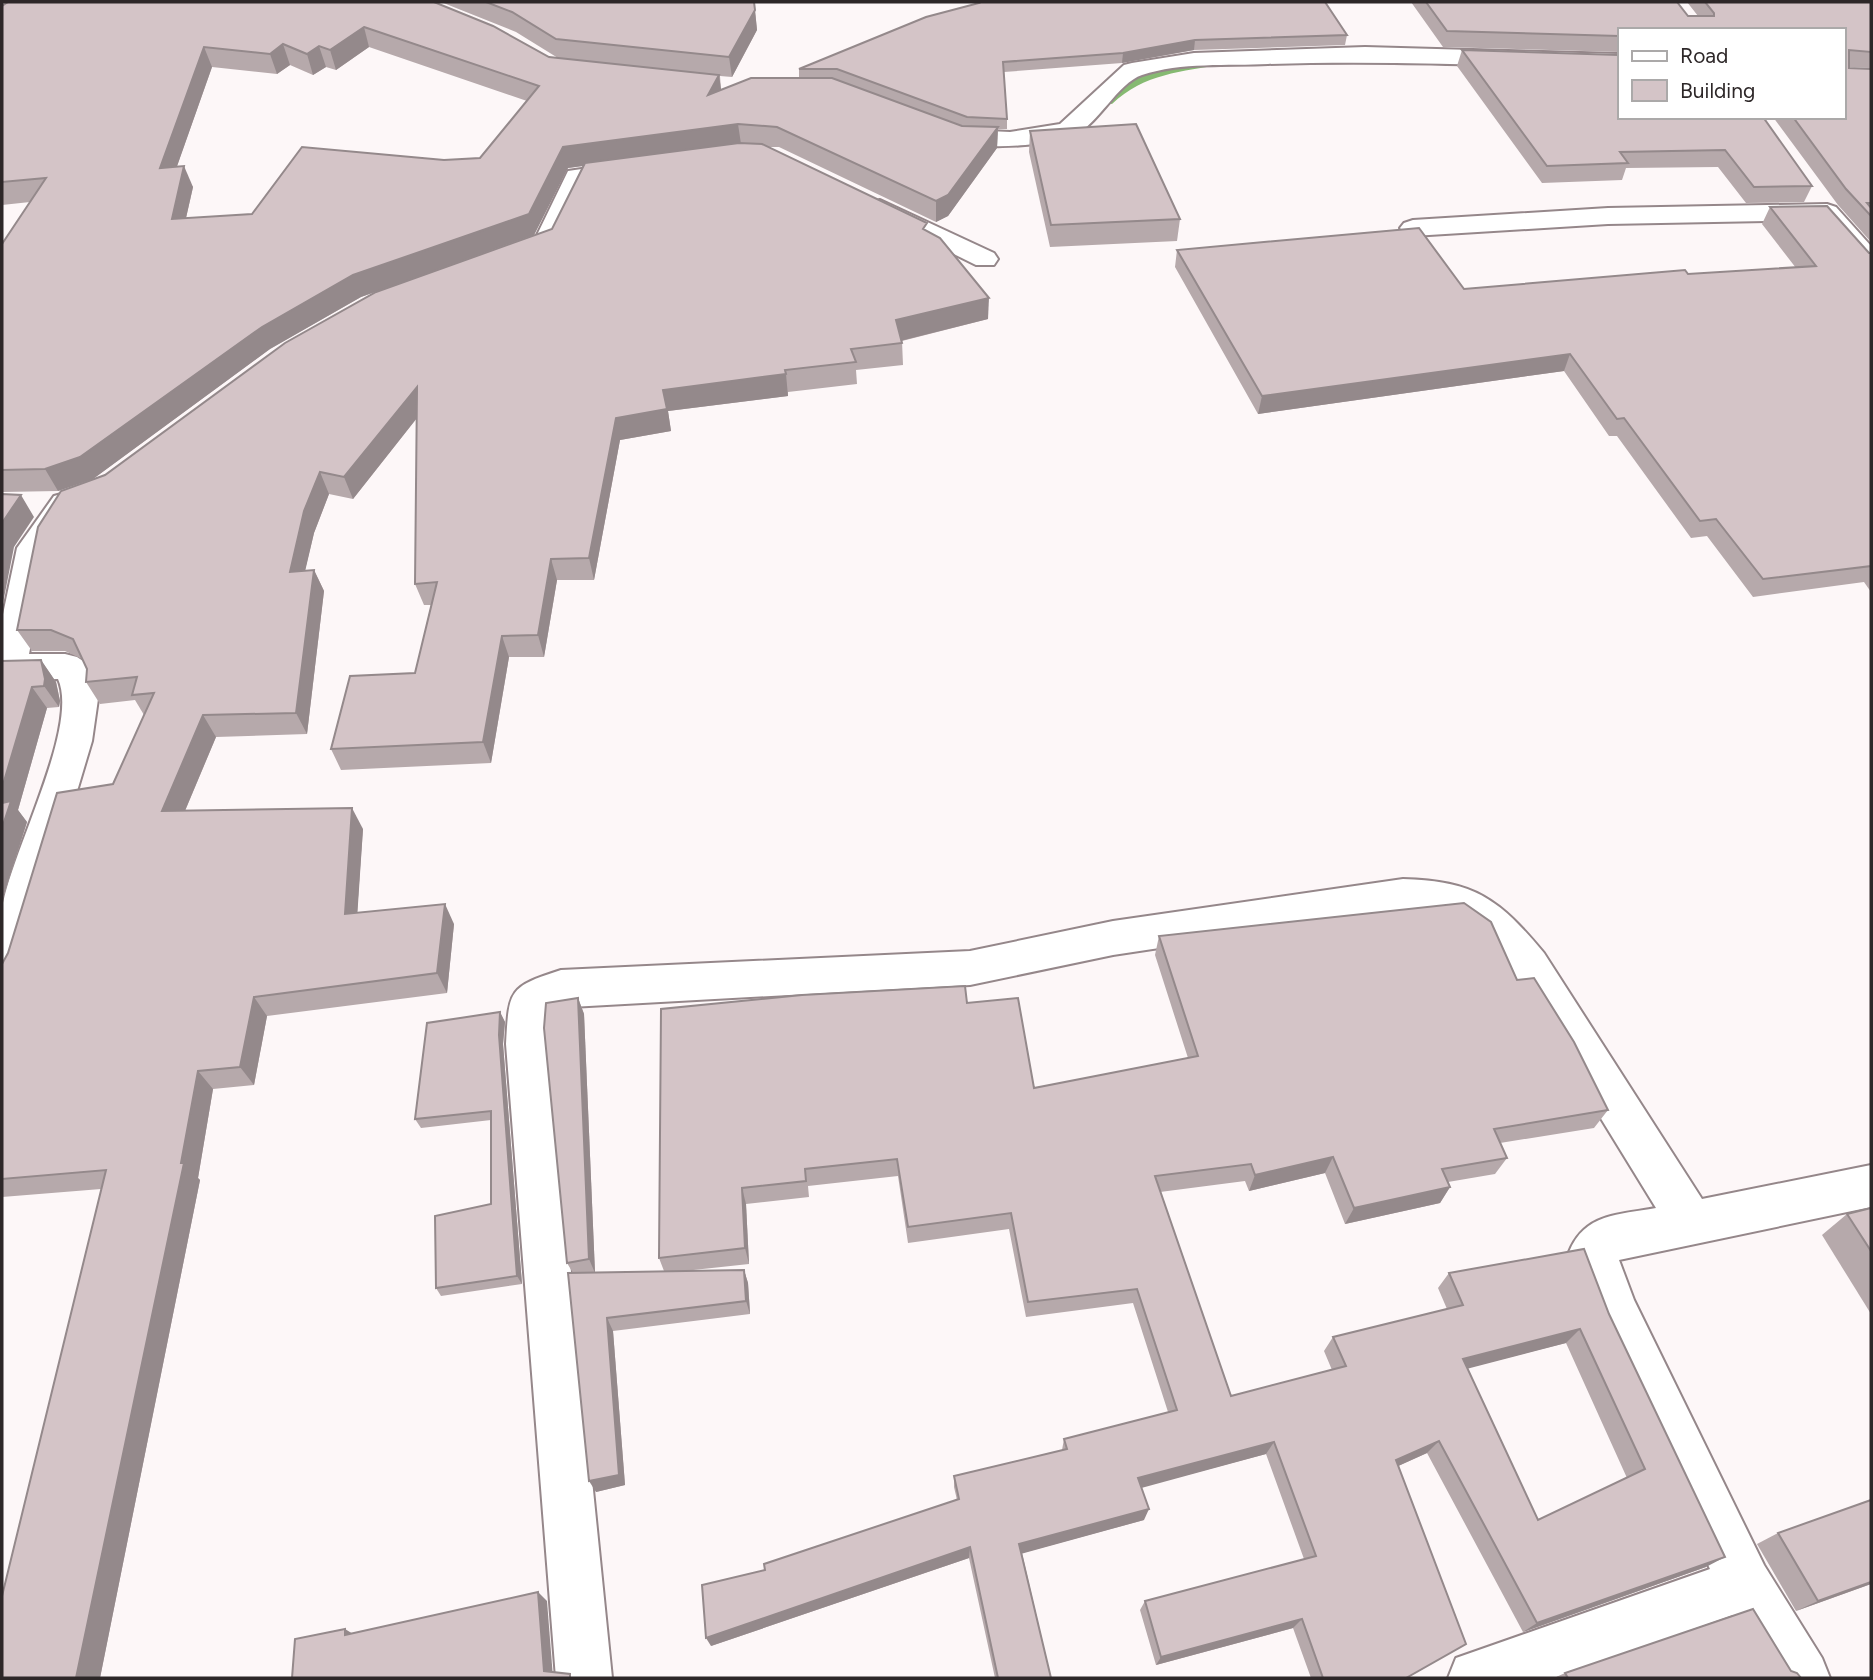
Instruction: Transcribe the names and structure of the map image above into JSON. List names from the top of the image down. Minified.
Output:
{"legend":["Road","Building"]}
